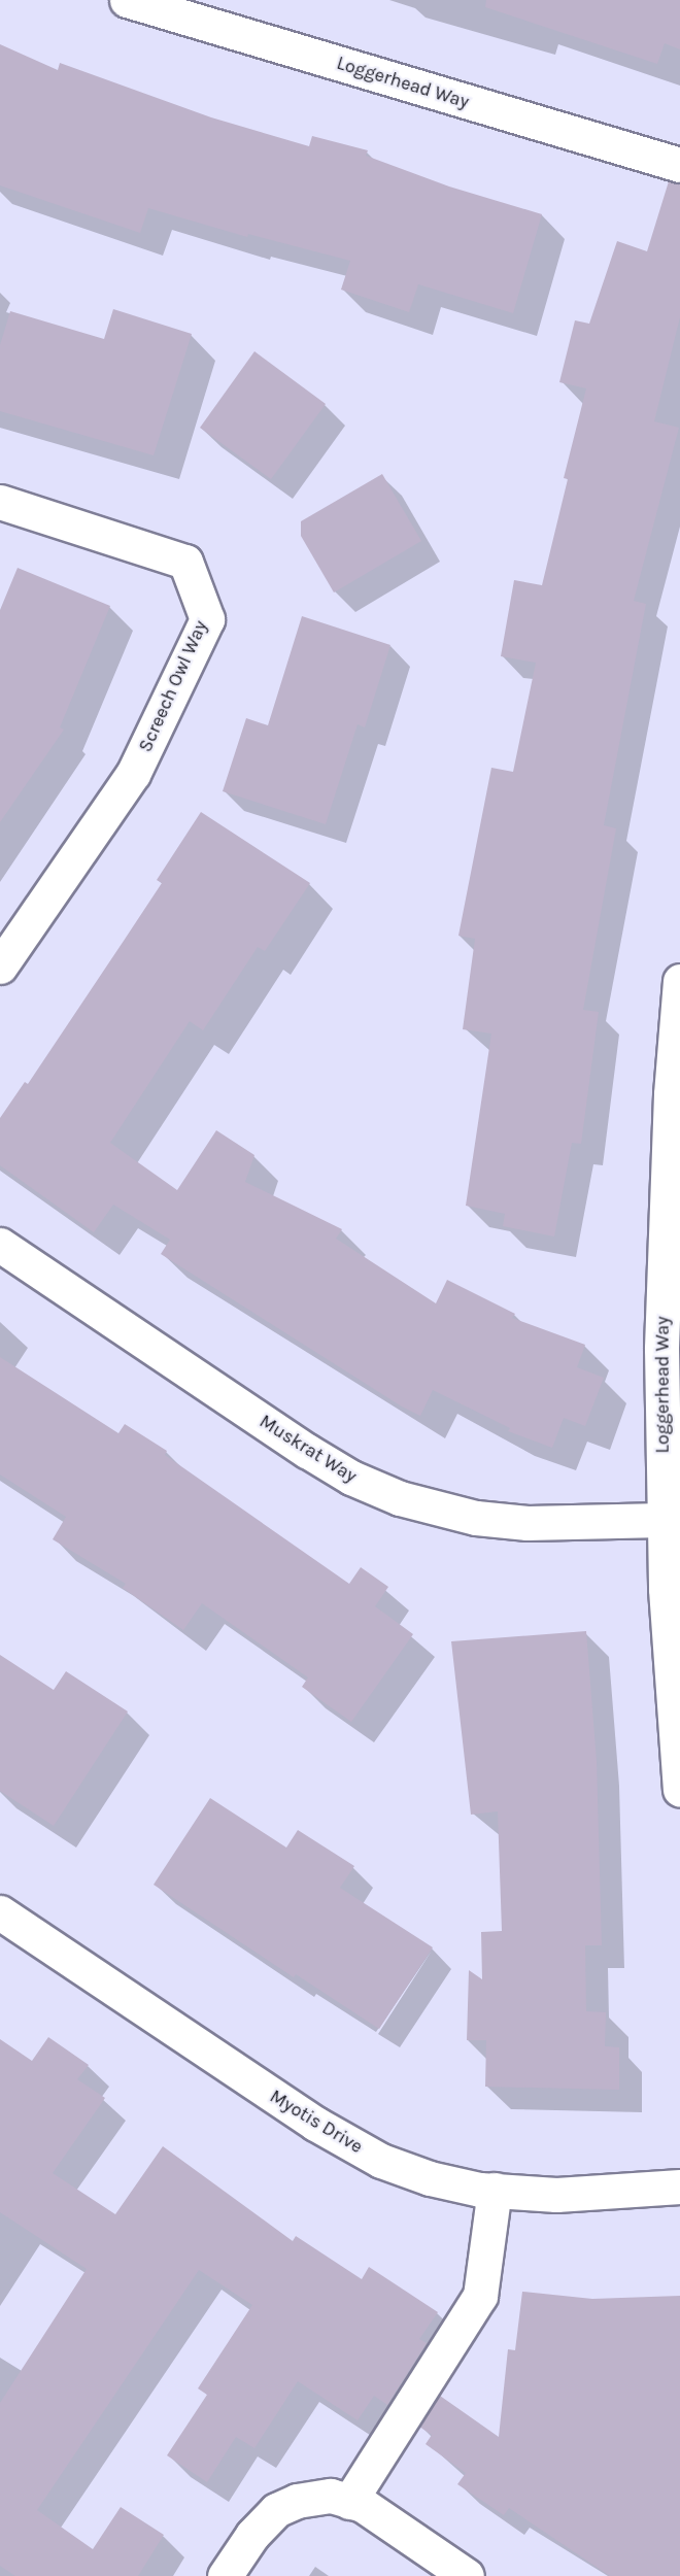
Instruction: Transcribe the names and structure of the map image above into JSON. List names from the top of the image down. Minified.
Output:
{"streets":{"street":["Loggerhead Way","Screech Owl Way","Muskrat Way","Myotis Drive"]},"crossings":[["Loggerhead Way","Muskrat Way"]]}
